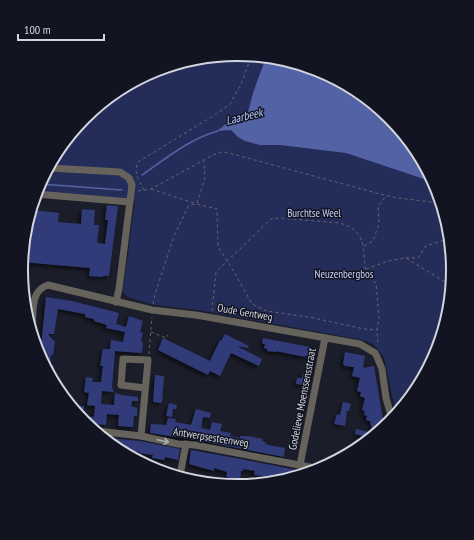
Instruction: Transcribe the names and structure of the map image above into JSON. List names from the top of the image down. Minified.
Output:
{"streets":{"street":["Oude Gentweg","Godelieve Moenssensstraat","Antwerpsesteenweg"]},"crossings":[["Oude Gentweg","Godelieve Moenssensstraat"],["Godelieve Moenssensstraat","Antwerpsesteenweg"]],"water":["Laarbeek"],"parks":["Burchtse Weel","Neuzenbergbos"],"scale_bar":"100 m"}
